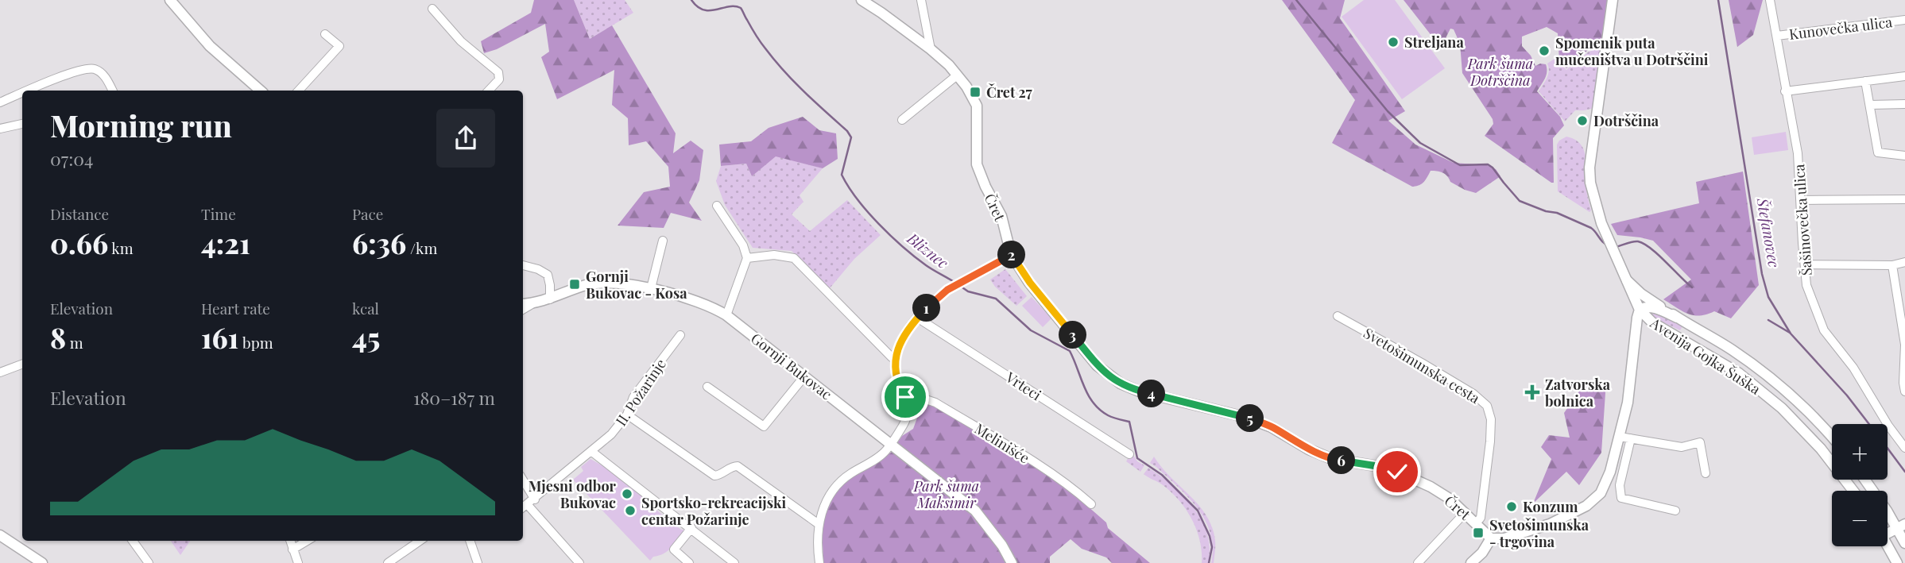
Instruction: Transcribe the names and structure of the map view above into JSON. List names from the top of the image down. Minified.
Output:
{"streets":{"street":["Kunovečka ulica","Čret","Šašinovečka ulica","Avenija Gojka Šuška","Svetošimunska cesta","Gornji Bukovac","Vrteci","II. Požarinje","Melinišće"]},"crossings":[["Kunovečka ulica","Šašinovečka ulica"],["Čret","Svetošimunska cesta"]],"water":["Štefanovec","Bliznec"],"parks":["Park šuma Dotrščina","Park šuma Maksimir"],"places":{"other":["Streljana","Spomenik puta mučeništva u Dotrščini","Dotrščina","Mjesni odbor Bukovac","Konzum","Sportsko-rekreacijski centar Požarinje"],"transit":["Čret 27","Gornji Bukovac - Kosa","Svetošimunska - trgovina"],"health":["Zatvorska bolnica"]},"page":{"heading":["Morning run","07:04"],"stats":[["Distance","0.66 km"],["Time","4:21"],["Pace","6:36 /km"],["Elevation","8 m"],["Heart rate","161 bpm"],["kcal","45"]],"pins":["2","1","3","4","5","6"],"chart":["Elevation","180–187 m"],"map_buttons":["+","−"]}}
